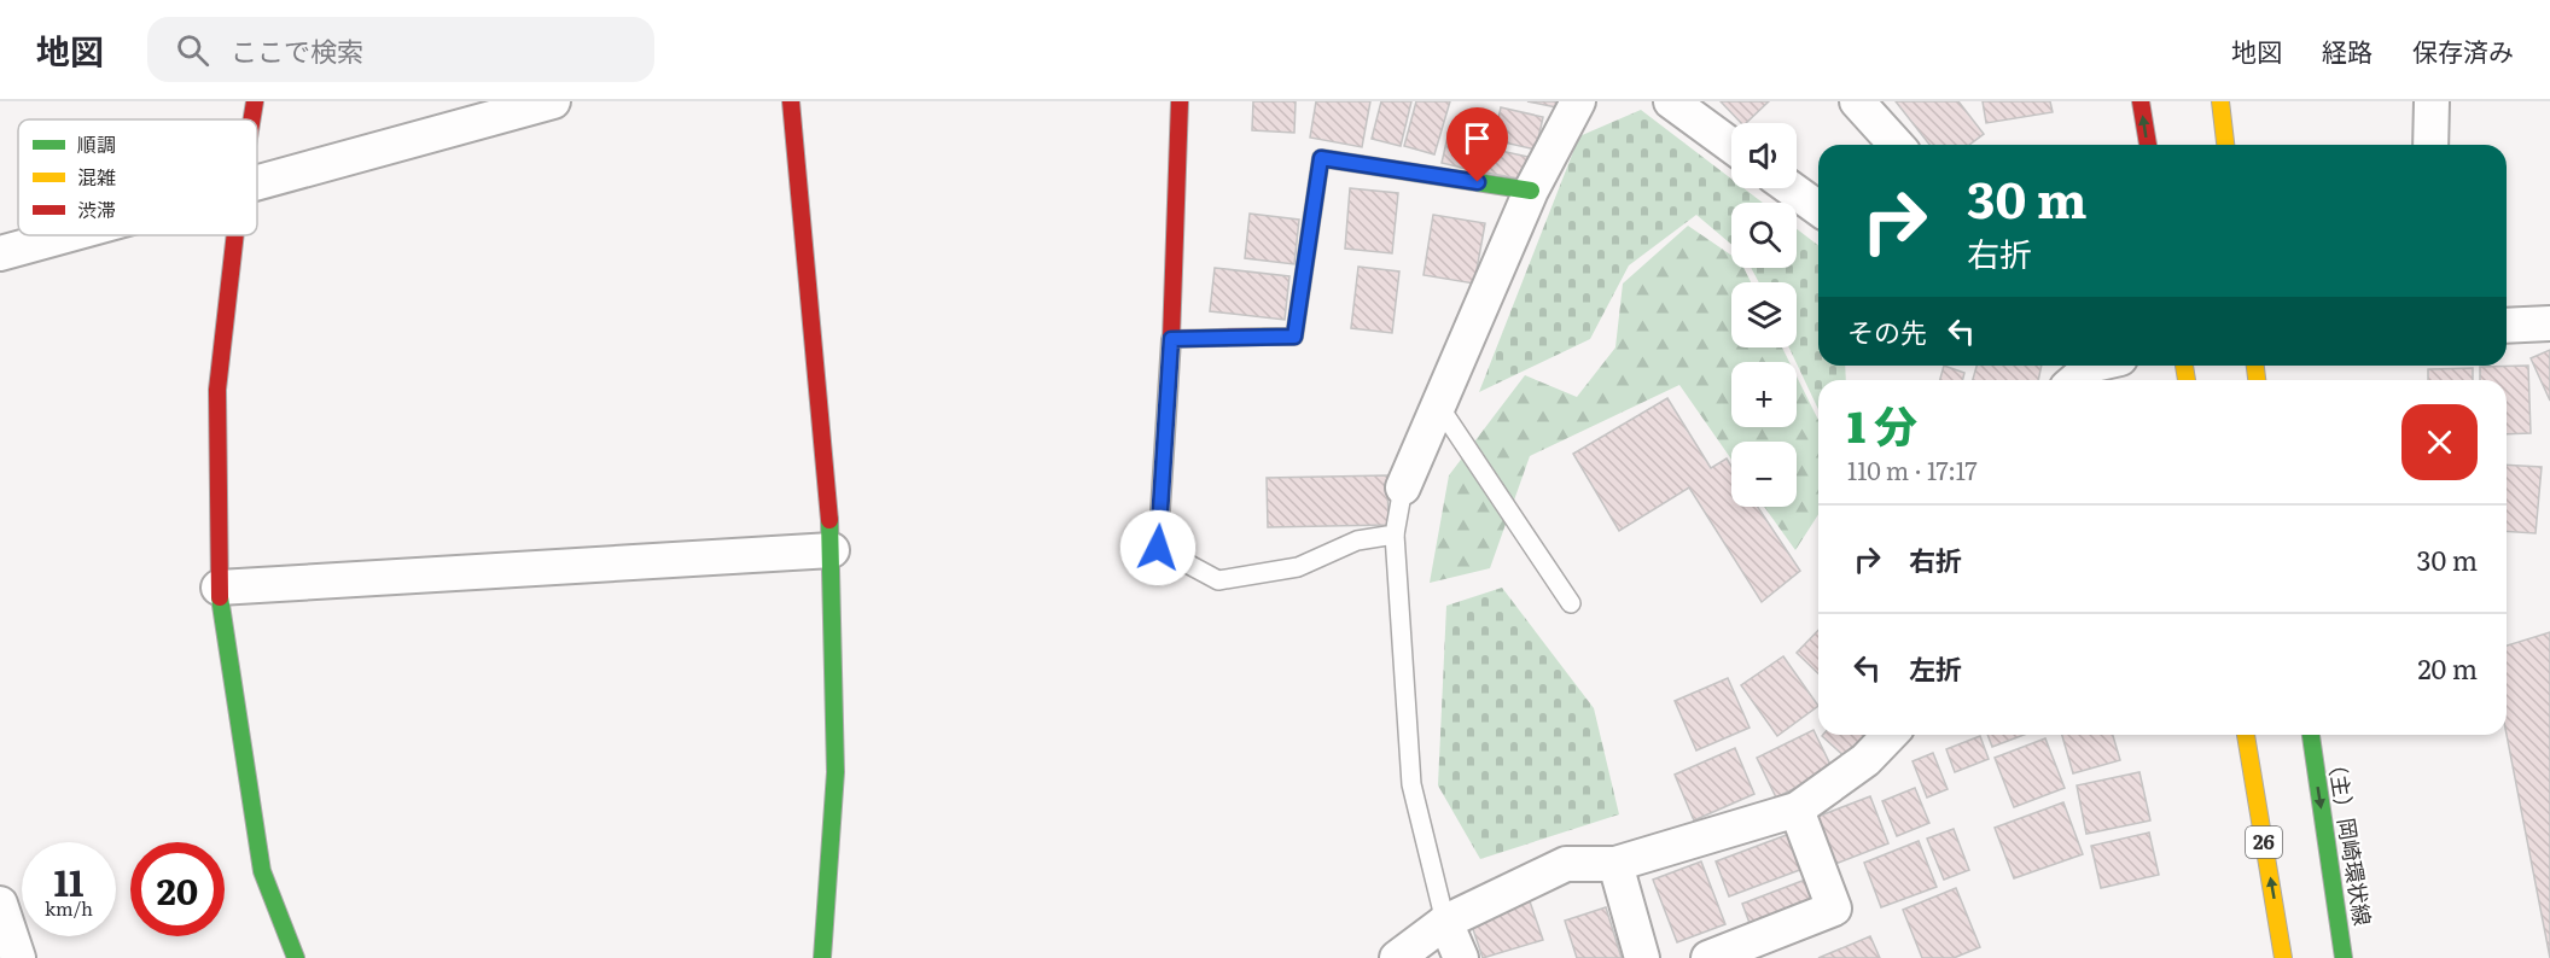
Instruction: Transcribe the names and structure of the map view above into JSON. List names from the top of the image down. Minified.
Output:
{"streets":{"street":["（主）岡崎環状線","26"]},"legend":["順調","混雑","渋滞"],"page":{"header":"地図","search":"ここで検索","nav":["地図","経路","保存済み"],"map_buttons":["+","−"],"turn":["30 m","右折"],"then":"その先","heading":["1 分","110 m · 17:17"],"list":[{"name":"右折","value":"30 m"},{"name":"左折","value":"20 m"}],"speed":"11 km/h","limit":"20"}}
